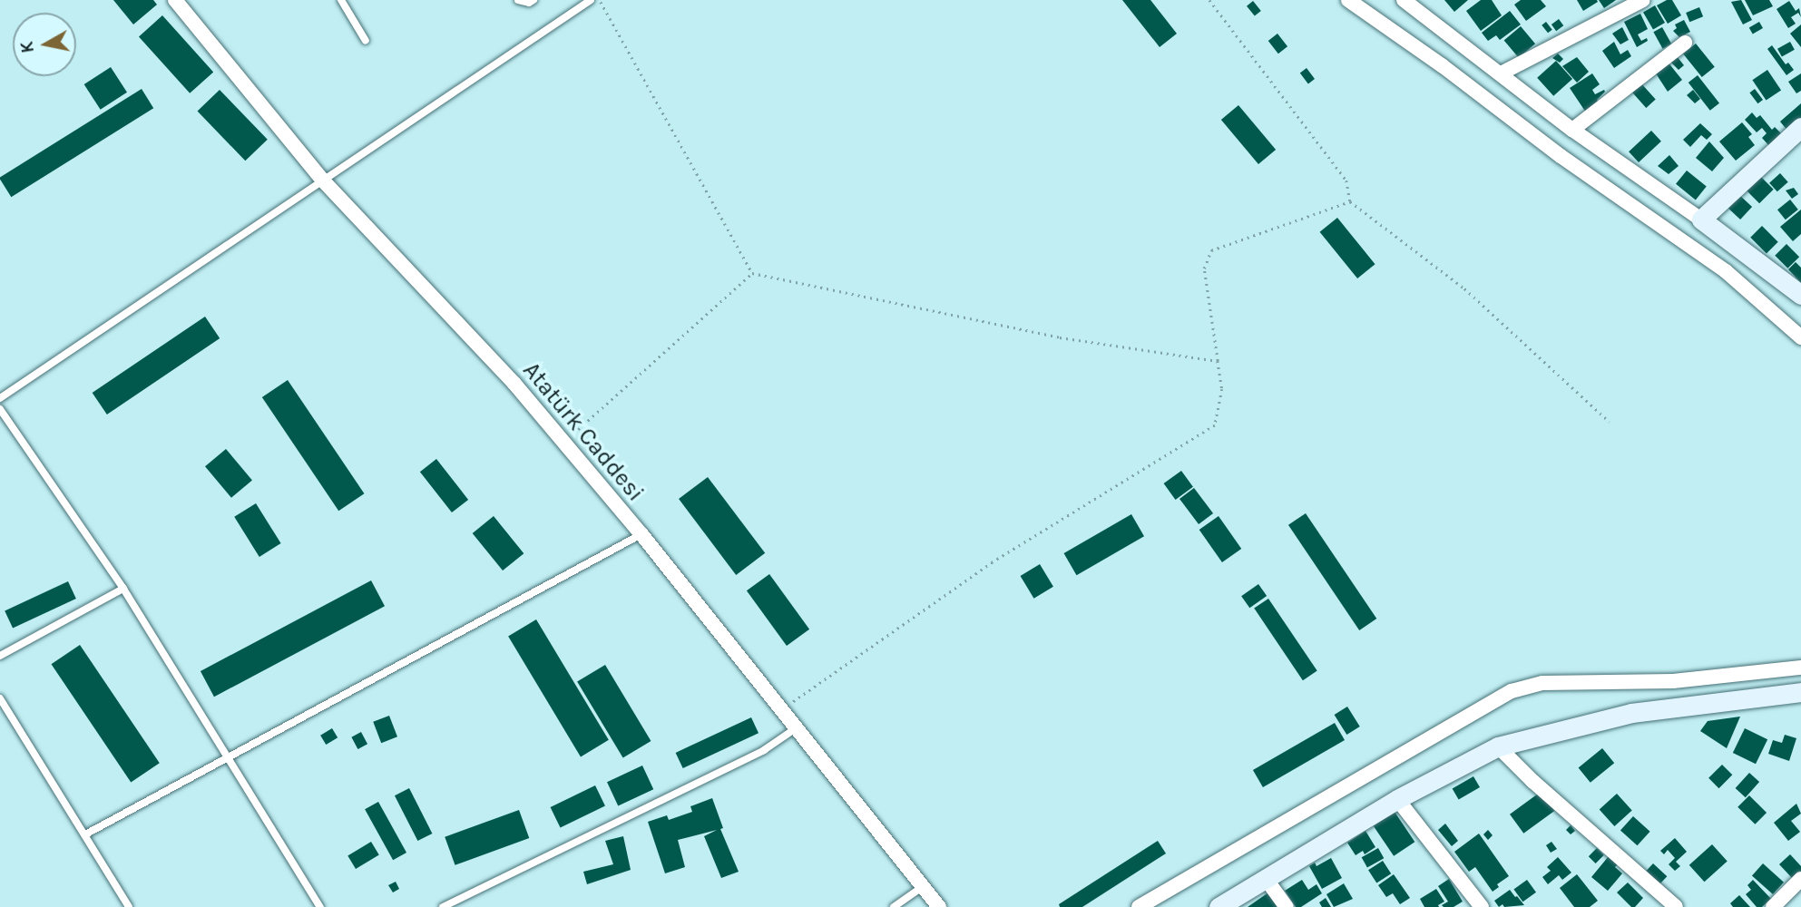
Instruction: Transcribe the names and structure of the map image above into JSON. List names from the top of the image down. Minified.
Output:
{"streets":{"street":["Atatürk Caddesi"]},"north":"left"}
